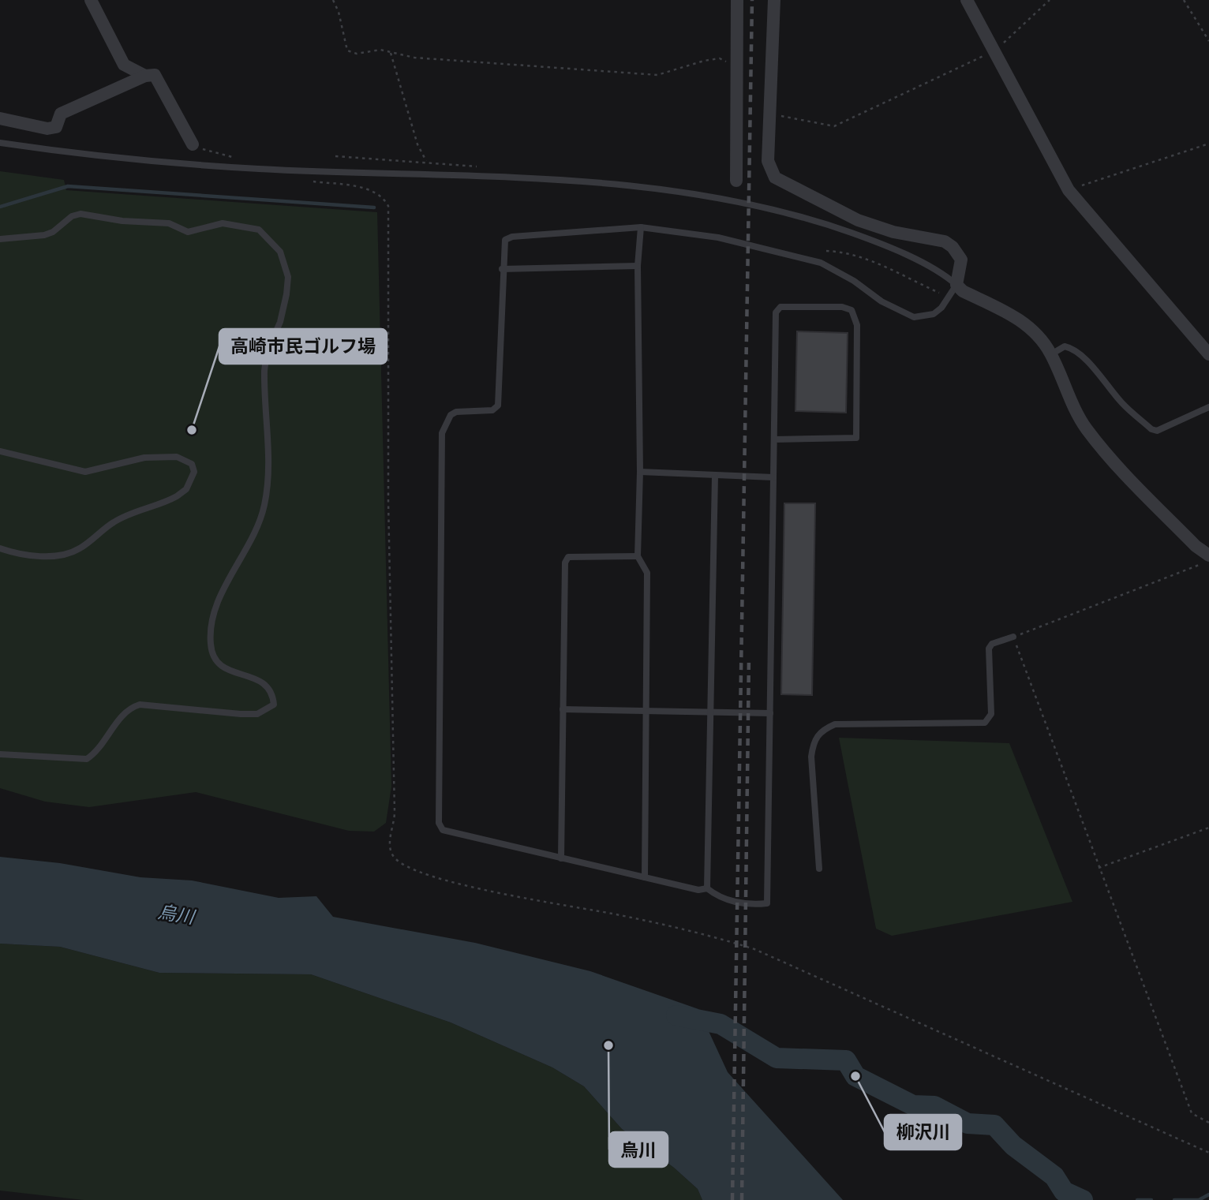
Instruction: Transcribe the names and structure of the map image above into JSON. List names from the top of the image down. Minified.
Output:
{"water":["烏川"],"places":["高崎市民ゴルフ場","烏川","柳沢川"]}
